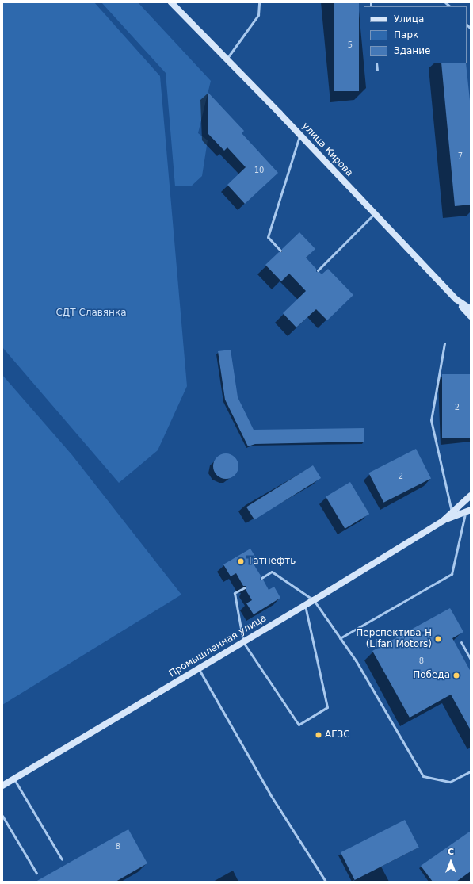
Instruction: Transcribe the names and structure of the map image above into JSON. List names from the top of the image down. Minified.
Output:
{"streets":{"main road":["улица Кирова","Промышленная улица"]},"parks":["СДТ Славянка"],"places":["Татнефть","Перспектива-Н (Lifan Motors)","Победа","АГЗС"],"house_numbers":["5","7","10","2","2","8","8"],"legend":["Улица","Парк","Здание"],"north":"top"}
